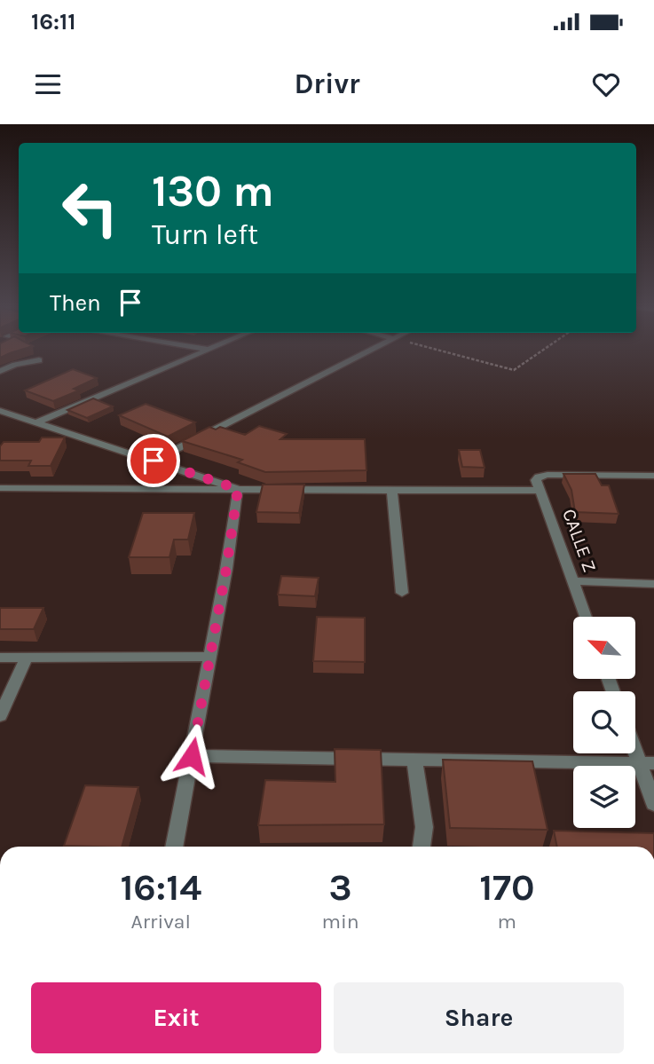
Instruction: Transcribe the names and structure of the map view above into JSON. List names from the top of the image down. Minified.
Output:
{"streets":{"street":["CALLE Z"]},"north":"top left","page":{"status":"16:11","header":"Drivr","turn":["130 m","Turn left"],"then":"Then","eta":["16:14","Arrival","3","min","170","m"],"buttons":["Exit","Share"]}}
